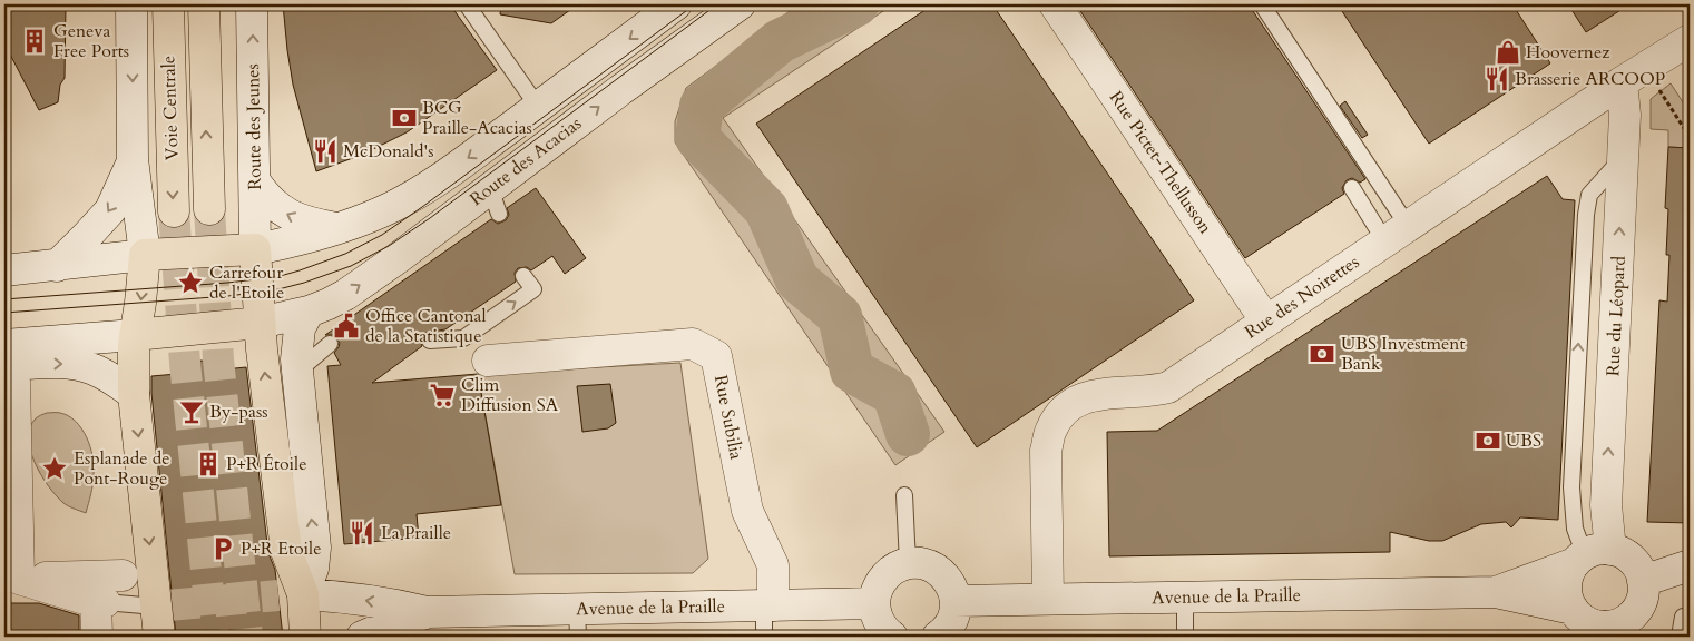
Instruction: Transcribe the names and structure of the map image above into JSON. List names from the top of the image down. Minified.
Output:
{"streets":{"main road":["Voie Centrale"],"street":["Route des Jeunes","Route des Acacias","Rue Pictet-Thellusson","Rue des Noirettes","Rue du Léopard","Rue Subilia","Avenue de la Praille"]},"crossings":[["Route des Jeunes","Route des Acacias"],["Rue Pictet-Thellusson","Rue des Noirettes"],["Rue des Noirettes","Rue du Léopard"],["Rue des Noirettes","Avenue de la Praille"],["Rue du Léopard","Avenue de la Praille"],["Rue Subilia","Avenue de la Praille"]],"one_way":["Rue du Léopard"],"places":{"building":["Geneva Free Ports","P+R Étoile"],"shop":["Hoovernez"],"restaurant":["Brasserie ARCOOP","McDonald's","La Praille"],"bank":["BCG Praille-Acacias","UBS Investment Bank","UBS"],"place":["Carrefour de l'Etoile","Esplanade de Pont-Rouge"],"public building":["Office Cantonal de la Statistique"],"supermarket":["Clim Diffusion SA"],"bar":["By-pass"],"parking":["P+R Etoile"]}}
